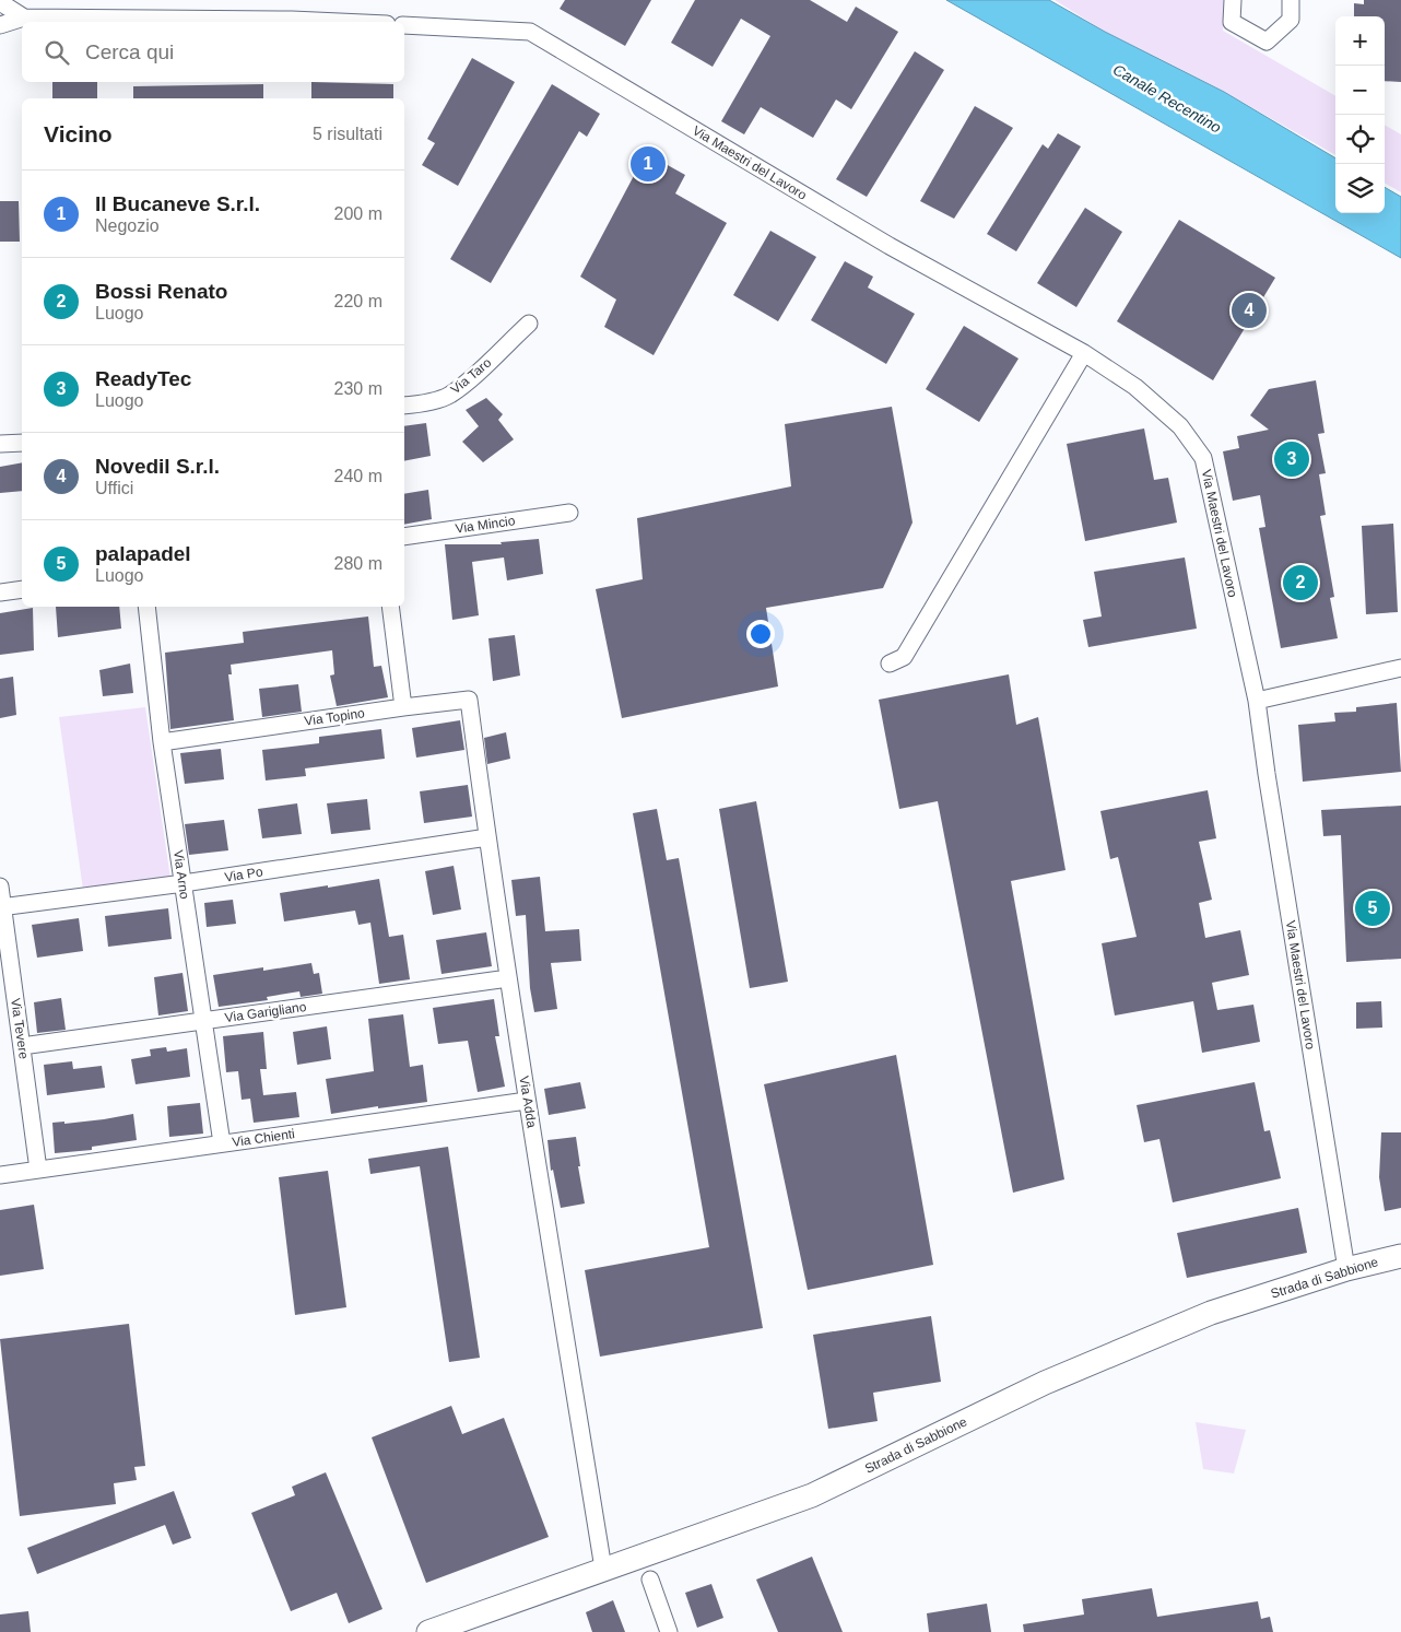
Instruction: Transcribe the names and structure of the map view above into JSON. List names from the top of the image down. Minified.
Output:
{"streets":{"main road":["Strada di Sabbione"],"street":["Via Maestri del Lavoro","Via Taro","Via Mincio","Via Topino","Via Arno","Via Po","Via Garigliano","Via Tevere","Via Adda","Via Chienti"]},"crossings":[["Via Maestri del Lavoro","Strada di Sabbione"],["Via Topino","Via Arno"],["Via Topino","Via Adda"],["Via Arno","Via Po"],["Via Arno","Via Garigliano"],["Via Arno","Via Chienti"],["Via Po","Via Tevere"],["Via Po","Via Adda"],["Via Garigliano","Via Tevere"],["Via Garigliano","Via Adda"],["Via Tevere","Via Chienti"],["Via Adda","Via Chienti"],["Via Adda","Strada di Sabbione"]],"water":["Canale Recentino"],"page":{"map_buttons":["+","−"],"search":"Cerca qui","heading":["Vicino","5 risultati"],"pins":["1","4","3","2","5"],"list":[{"mark":"1","name":"Il Bucaneve S.r.l.","note":"Negozio","value":"200 m"},{"mark":"2","name":"Bossi Renato","note":"Luogo","value":"220 m"},{"mark":"3","name":"ReadyTec","note":"Luogo","value":"230 m"},{"mark":"4","name":"Novedil S.r.l.","note":"Uffici","value":"240 m"},{"mark":"5","name":"palapadel","note":"Luogo","value":"280 m"}]}}
